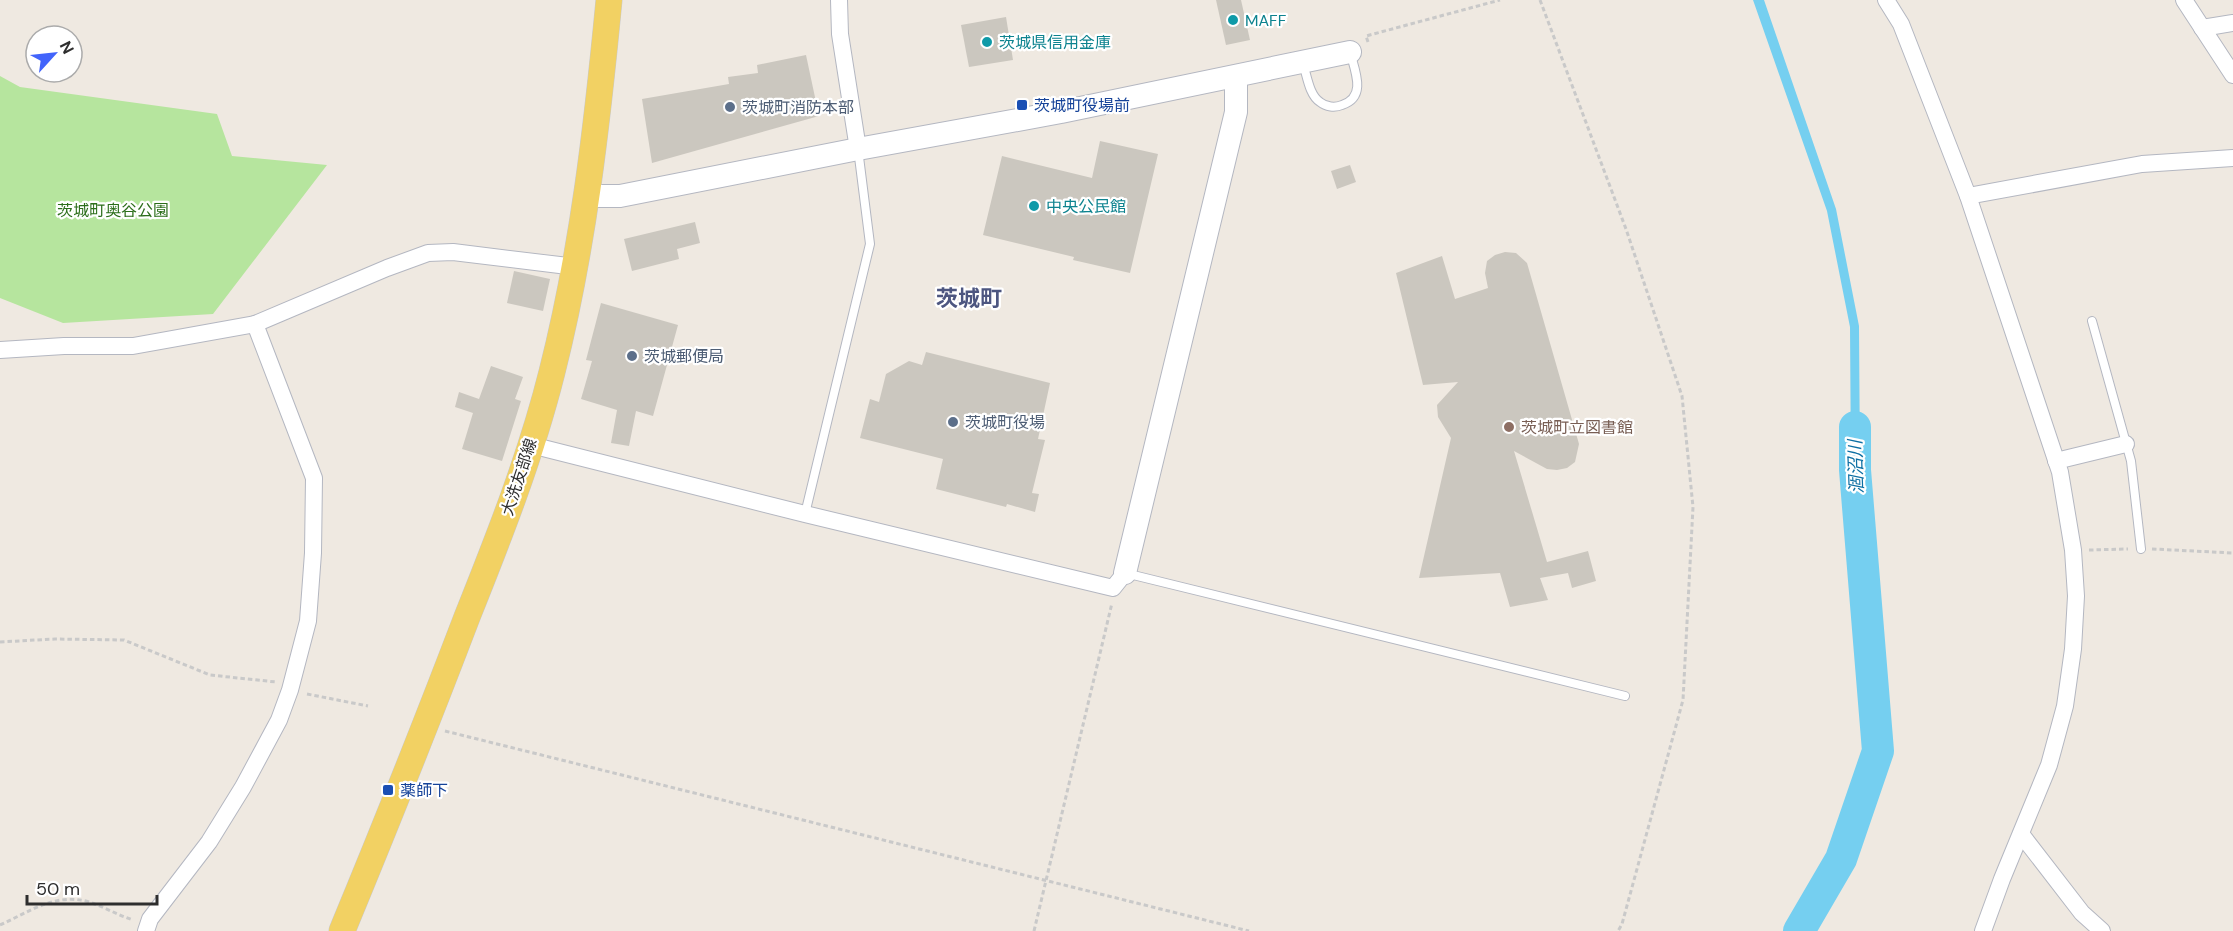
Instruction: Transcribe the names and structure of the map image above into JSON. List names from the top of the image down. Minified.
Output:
{"streets":{"main road":["大洗友部線"]},"districts":["茨城町"],"water":["涸沼川"],"parks":["茨城町奥谷公園"],"places":{"other":["MAFF","茨城県信用金庫","茨城町消防本部","中央公民館","茨城郵便局","茨城町役場","茨城町立図書館"],"transit":["茨城町役場前","薬師下"]},"scale_bar":"50 m","north":"top right"}
